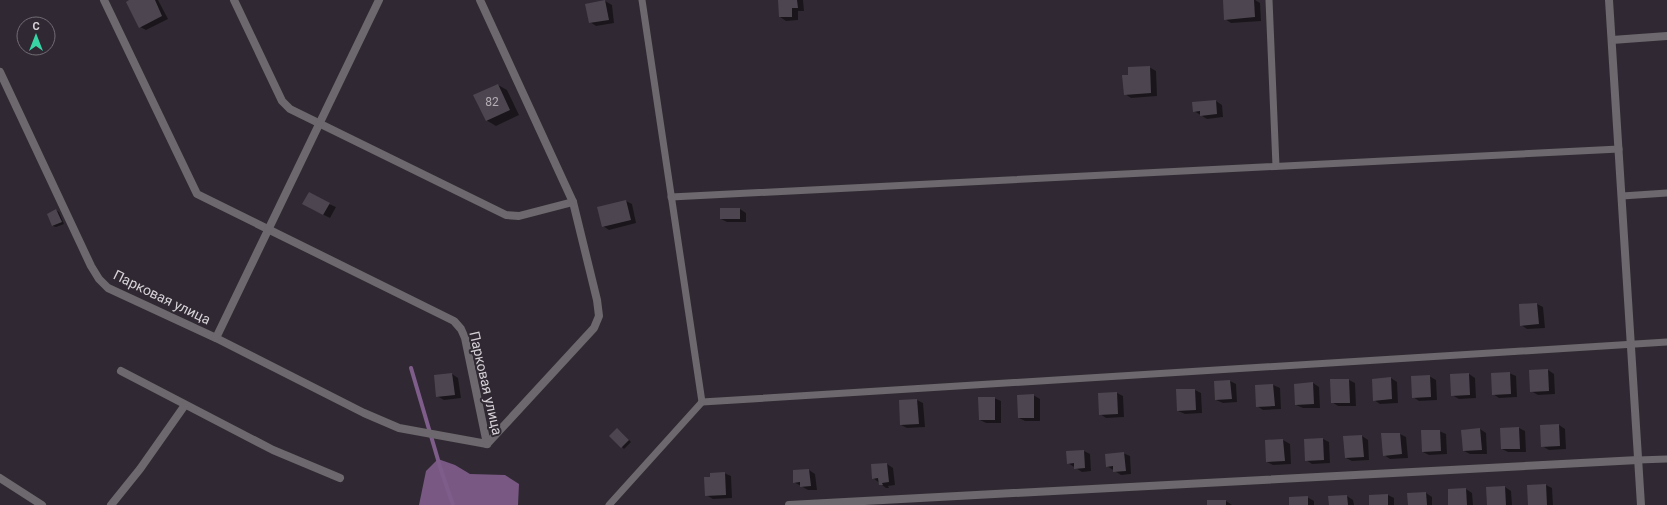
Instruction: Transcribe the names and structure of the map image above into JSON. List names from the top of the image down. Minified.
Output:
{"streets":{"street":["Парковая улица"]},"house_numbers":["82"],"north":"top"}
